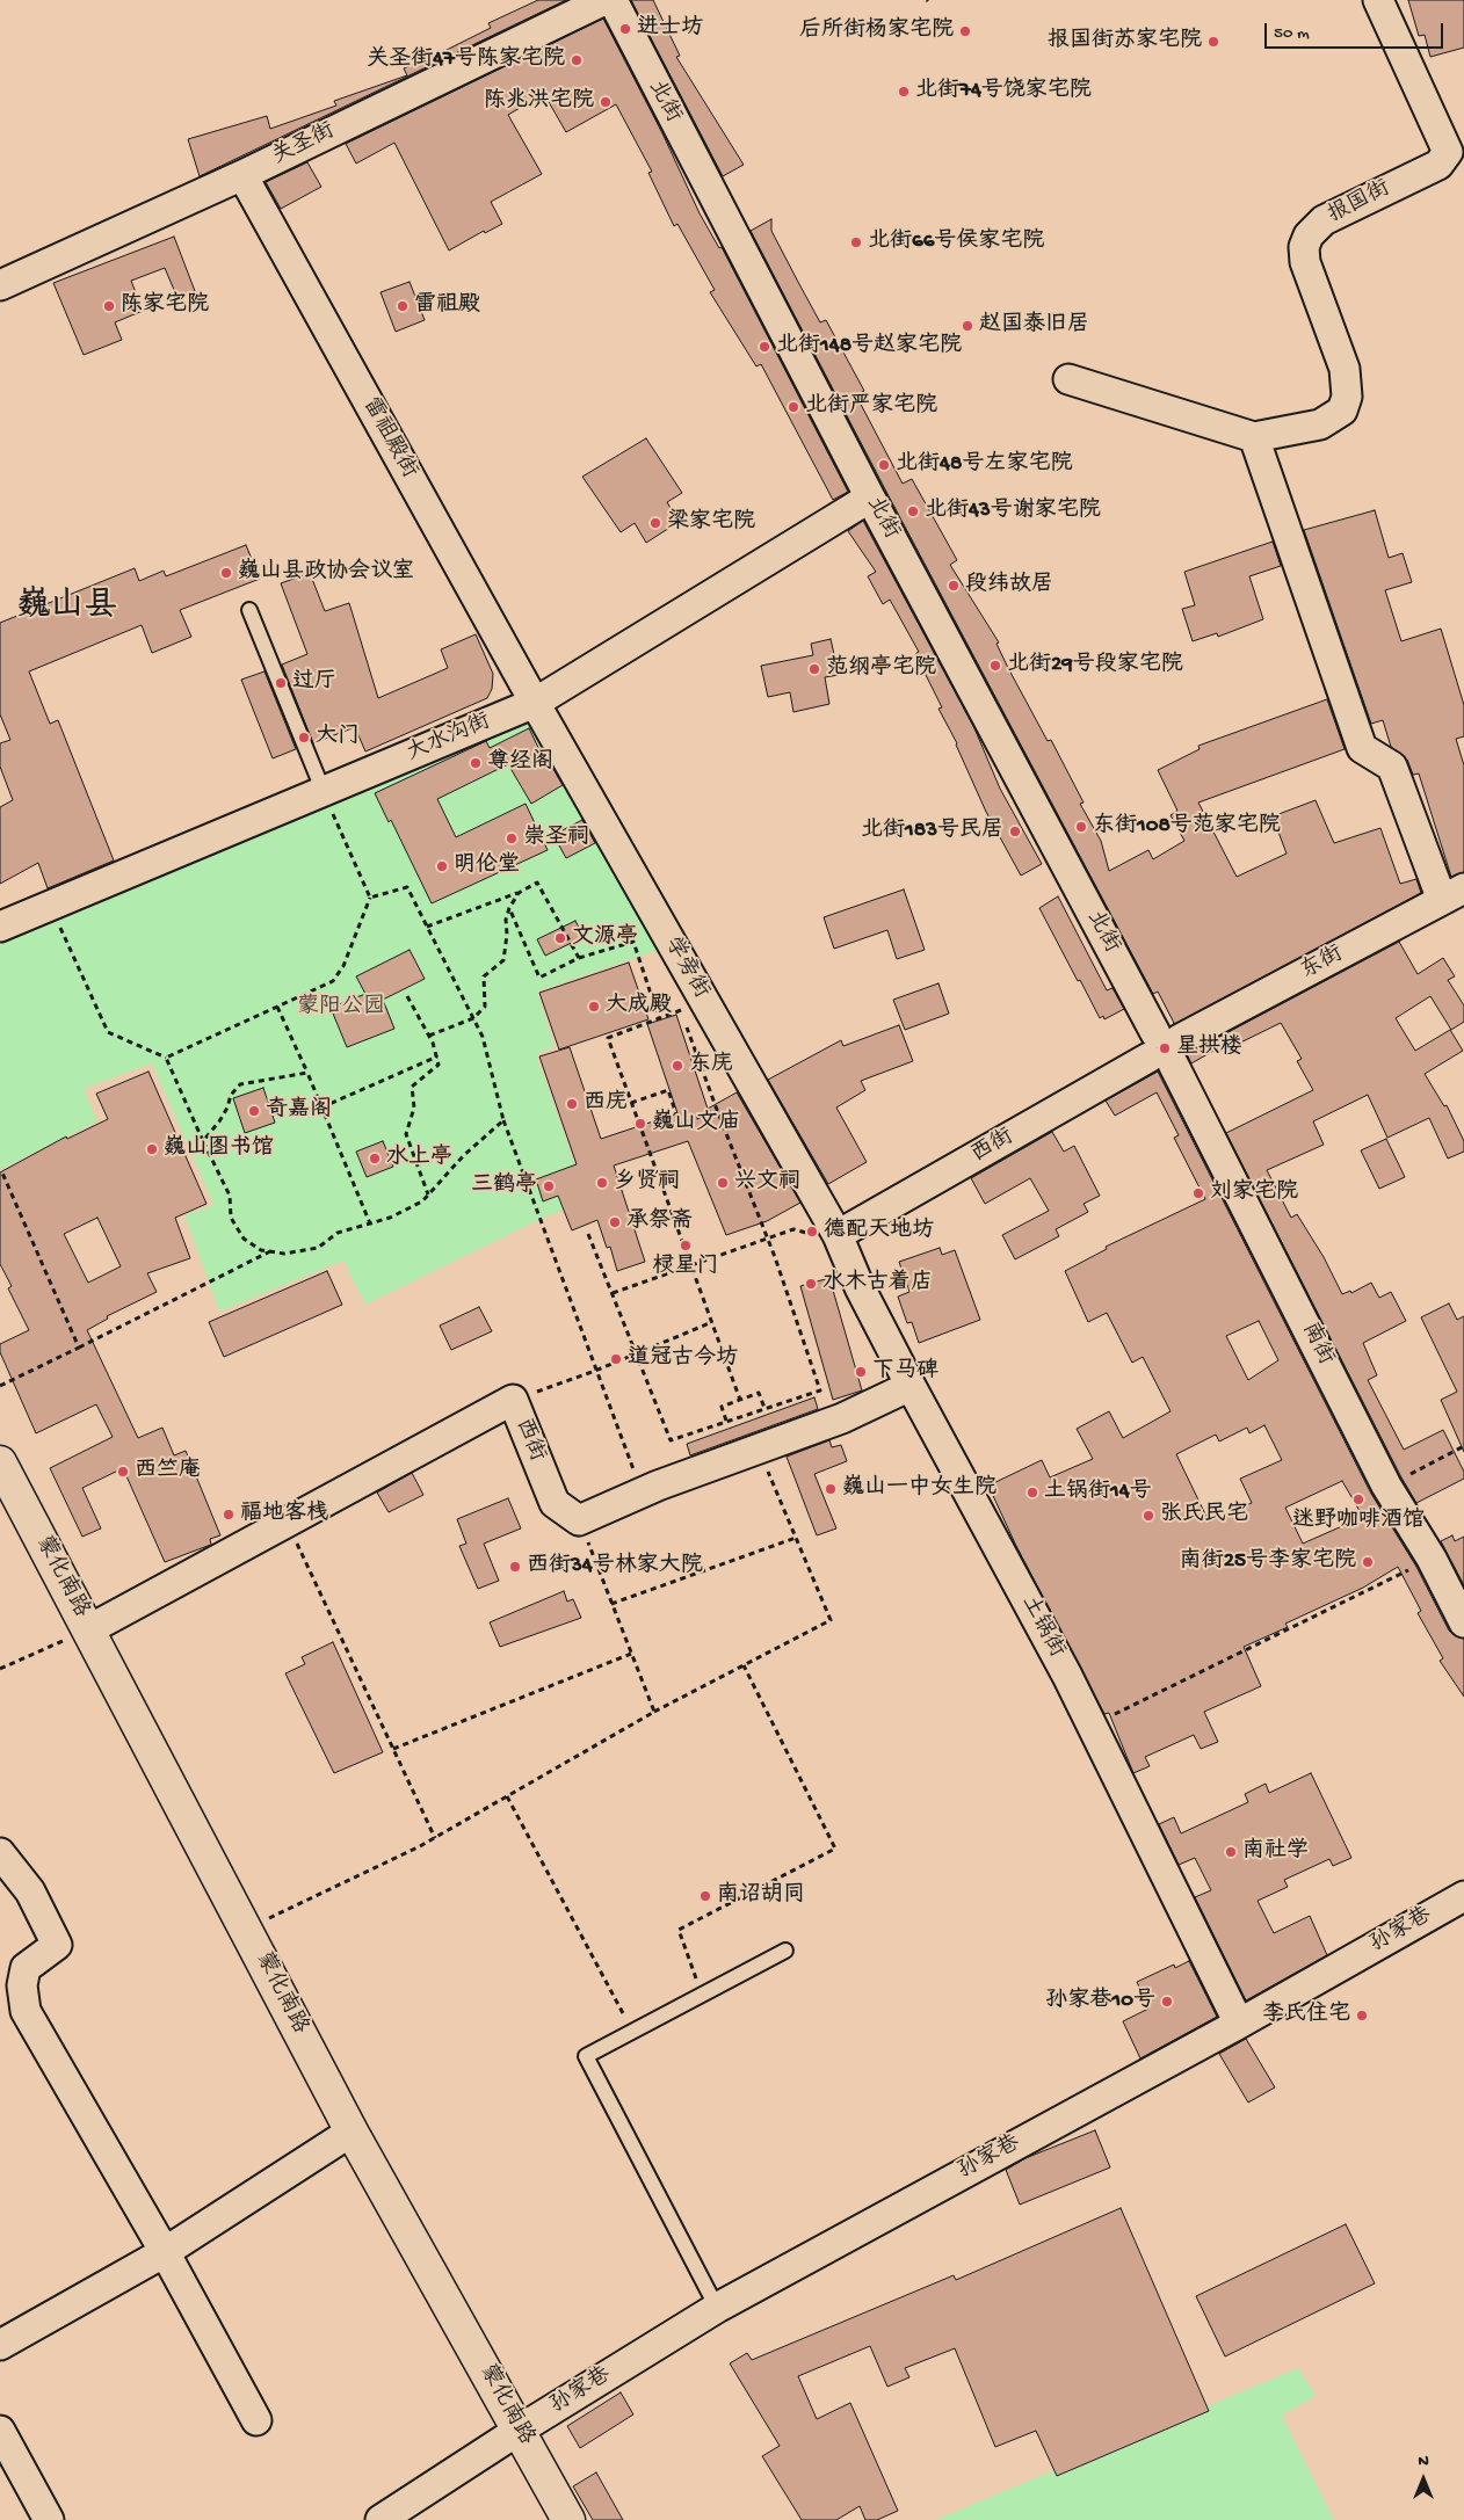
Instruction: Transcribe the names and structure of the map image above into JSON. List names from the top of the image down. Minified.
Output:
{"streets":{"main road":["蒙化南路"],"street":["北街","关圣街","报国街","雷祖殿街","大水沟街","东街","学旁街","西街","南街","土锅街","孙家巷"]},"crossings":[["北街","大水沟街"],["北街","东街"],["北街","西街"],["北街","南街"],["关圣街","雷祖殿街"],["雷祖殿街","大水沟街"],["雷祖殿街","学旁街"],["大水沟街","学旁街"],["东街","西街"],["东街","南街"],["学旁街","西街"],["学旁街","土锅街"],["西街","南街"],["西街","蒙化南路"],["西街","土锅街"],["蒙化南路","孙家巷"],["土锅街","孙家巷"]],"districts":["巍山县"],"parks":["蒙阳公园"],"places":["进士坊","后所街杨家宅院","报国街苏家宅院","关圣街47号陈家宅院","北街74号饶家宅院","陈兆洪宅院","北街66号侯家宅院","陈家宅院","雷祖殿","赵国泰旧居","北街148号赵家宅院","北街严家宅院","北街48号左家宅院","北街43号谢家宅院","梁家宅院","巍山县政协会议室","段纬故居","北街29号段家宅院","范纲亭宅院","过厅","大门","尊经阁","东街108号范家宅院","北街183号民居","崇圣祠","明伦堂","文源亭","大成殿","星拱楼","东庑","西庑","奇嘉阁","巍山文庙","巍山图书馆","水上亭","乡贤祠","兴文祠","三鹤亭","刘家宅院","承祭斋","德配天地坊","棂星门","水木古着店","道冠古今坊","下马碑","西竺庵","巍山一中女生院","土锅街14号","迷野咖啡酒馆","福地客栈","张氏民宅","南街25号李家宅院","西街34号林家大院","南社学","南诏胡同","孙家巷10号","李氏住宅"],"scale_bar":"50 m","north":"top"}
